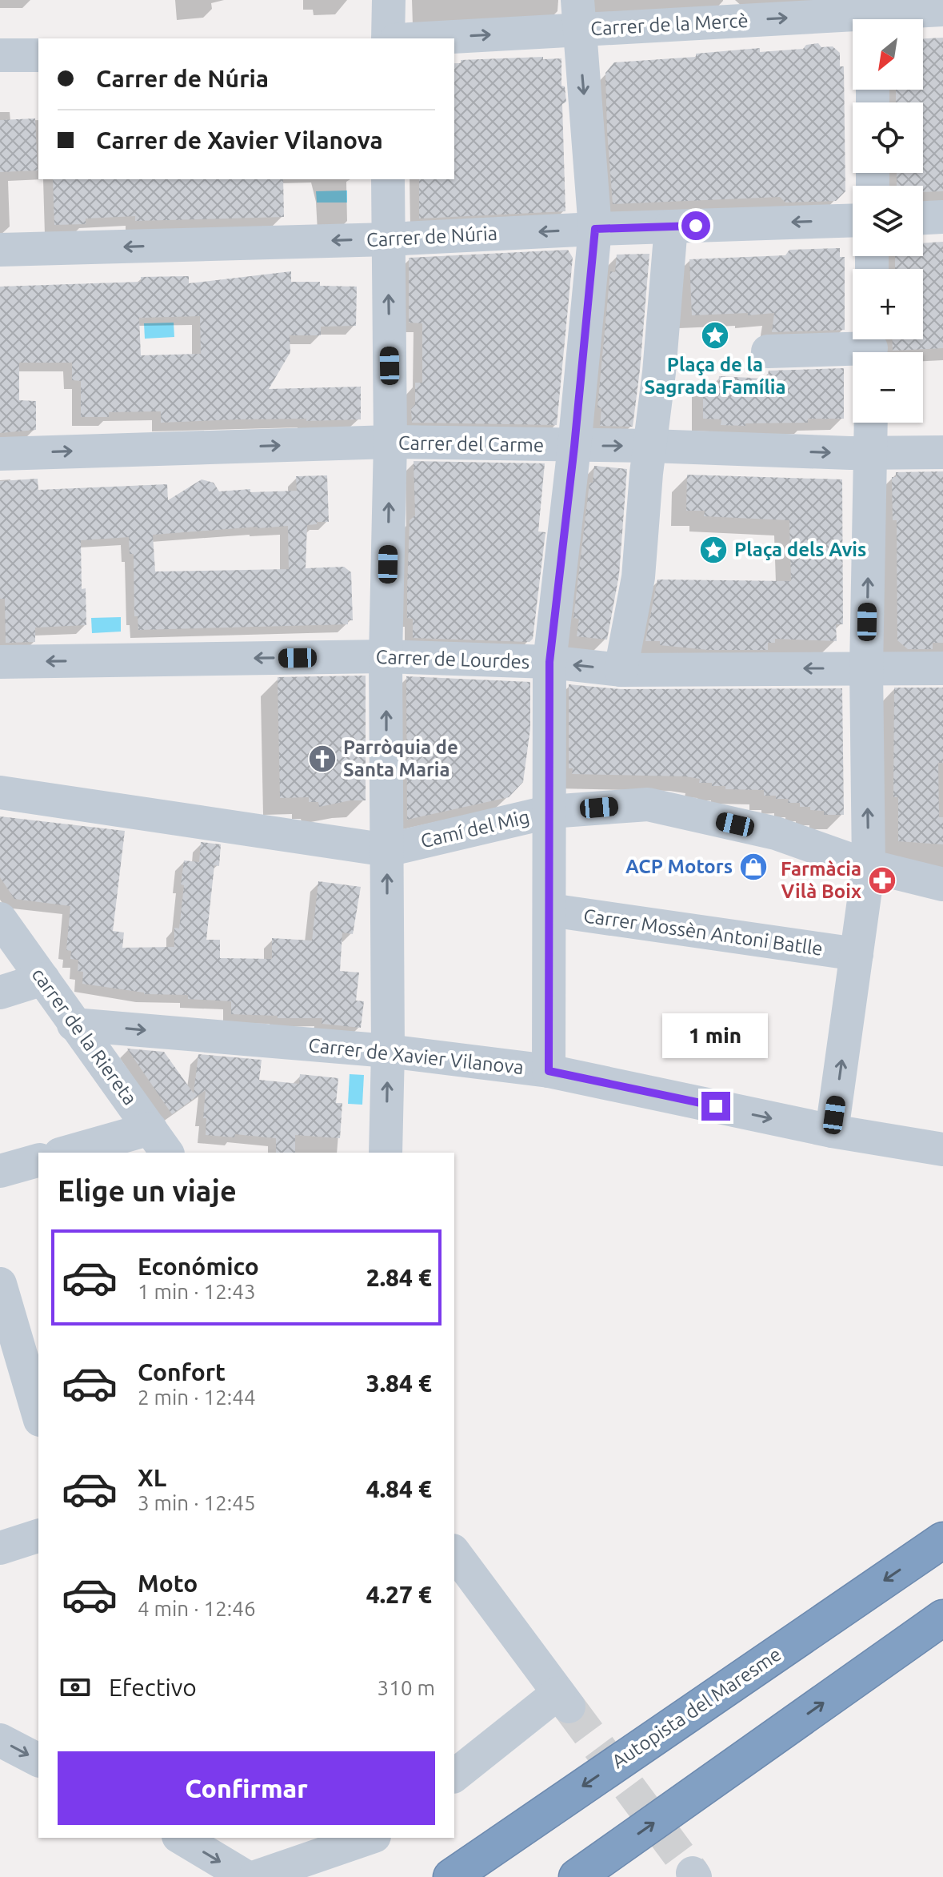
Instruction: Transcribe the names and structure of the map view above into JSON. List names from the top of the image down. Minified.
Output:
{"streets":{"highway":["Autopista del Maresme"],"street":["Carrer de la Mercè","Carrer de Núria","Carrer del Carme","Carrer de Lourdes","Camí del Mig","Carrer Mossèn Antoni Batlle","carrer de la Riereta","Carrer de Xavier Vilanova"]},"crossings":[["carrer de la Riereta","Carrer de Xavier Vilanova"]],"one_way":["Carrer de la Mercè","Carrer de Núria","Carrer del Carme","Carrer de Lourdes","Carrer de Xavier Vilanova"],"places":{"place":["Plaça de la Sagrada Família","Plaça dels Avis"],"church":["Parròquia de Santa Maria"],"shop":["ACP Motors"],"pharmacy":["Farmàcia Vilà Boix"]},"north":"bottom left","page":{"map_buttons":["+","−"],"banner":["Carrer de Núria","Carrer de Xavier Vilanova"],"bubble":"1 min","heading":"Elige un viaje","list":[{"name":"Económico","note":"1 min · 12:43","value":"2.84 €"},{"name":"Confort","note":"2 min · 12:44","value":"3.84 €"},{"name":"XL","note":"3 min · 12:45","value":"4.84 €"},{"name":"Moto","note":"4 min · 12:46","value":"4.27 €"}],"pay":["Efectivo","310 m"],"buttons":"Confirmar"}}
